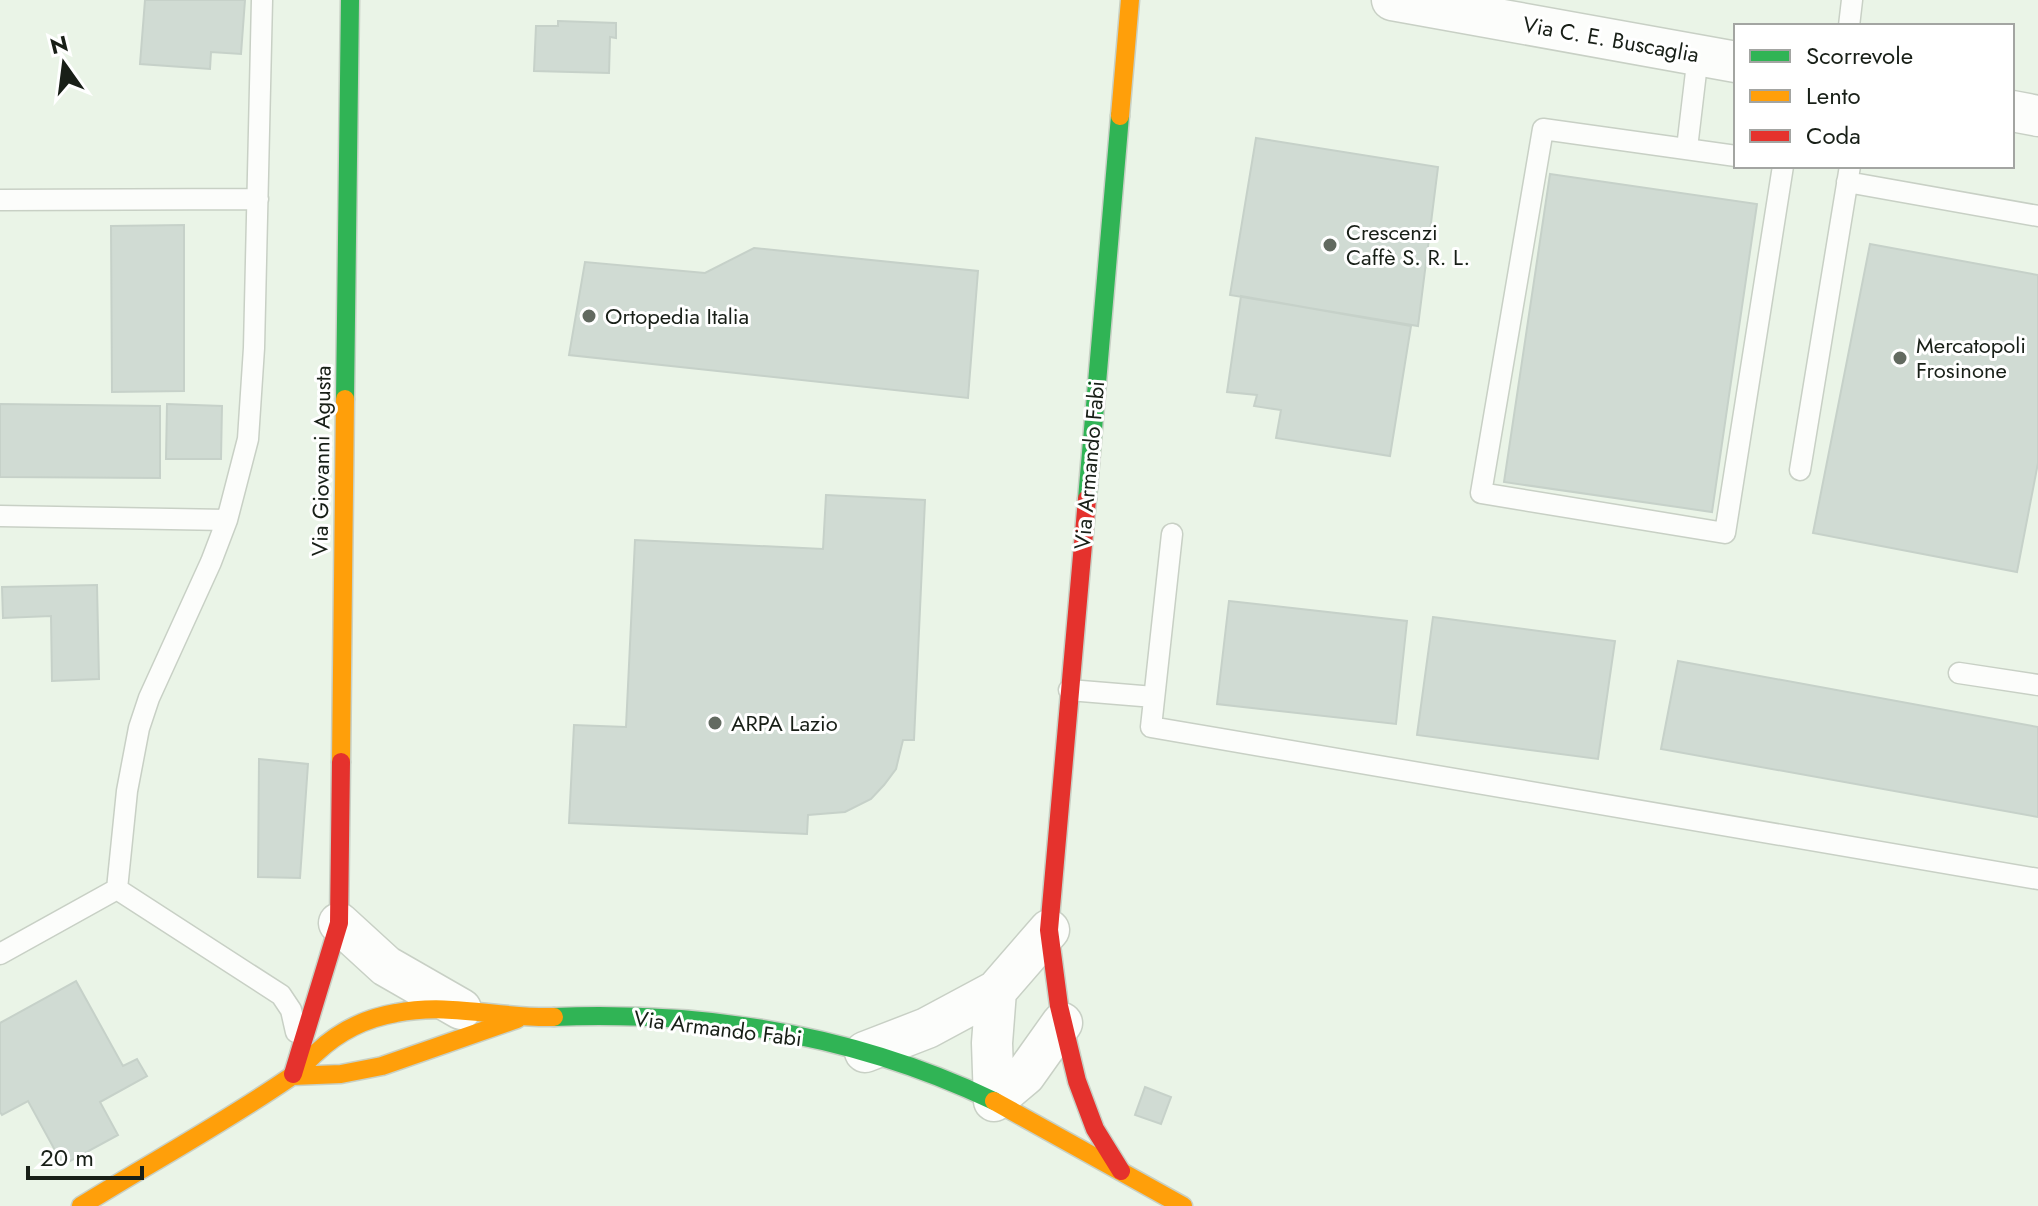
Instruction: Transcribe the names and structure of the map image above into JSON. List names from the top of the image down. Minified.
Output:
{"streets":{"street":["Via C. E. Buscaglia","Via Giovanni Agusta","Via Armando Fabi"]},"places":["Crescenzi Caffè S. R. L.","Ortopedia Italia","Mercatopoli Frosinone","ARPA Lazio"],"legend":["Scorrevole","Lento","Coda"],"scale_bar":"20 m","north":"top"}
